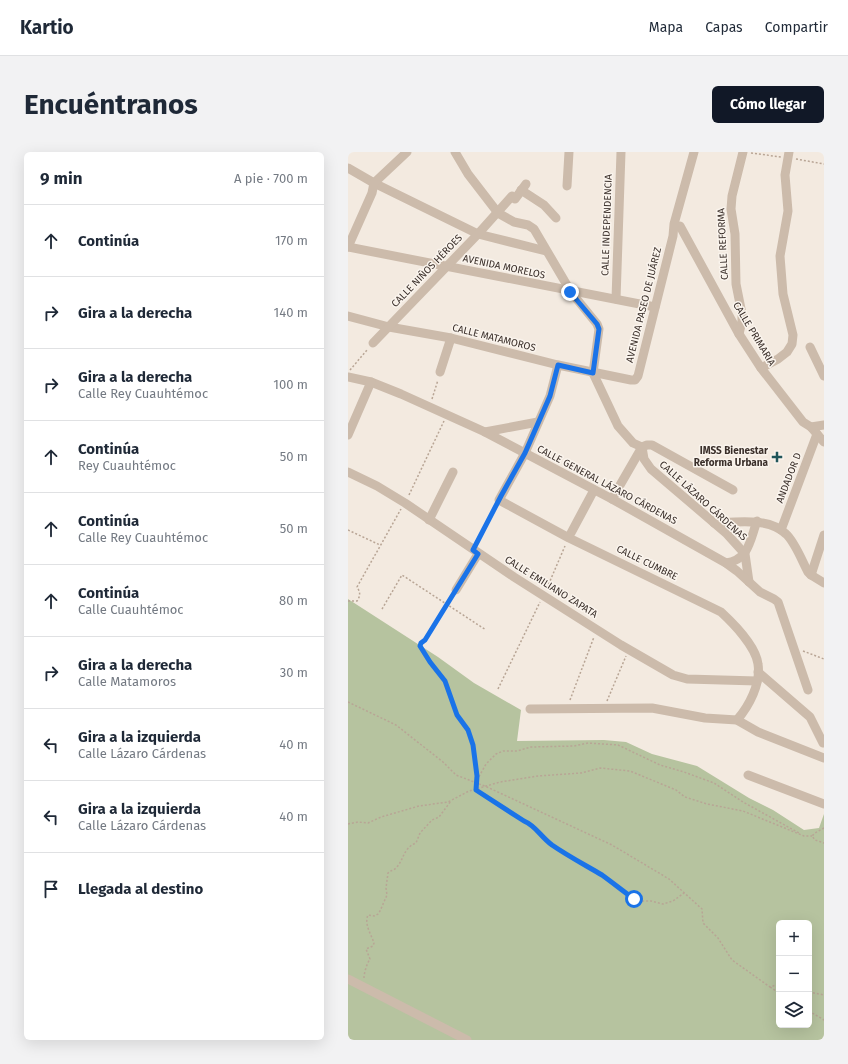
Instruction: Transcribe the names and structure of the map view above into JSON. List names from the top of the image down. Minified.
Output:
{"streets":{"street":["CALLE INDEPENDENCIA","CALLE REFORMA","AVENIDA MORELOS","CALLE NIÑOS HÉROES","AVENIDA PASEO DE JUÁREZ","CALLE PRIMARIA","CALLE MATAMOROS","ANDADOR D","CALLE GENERAL LÁZARO CÁRDENAS","CALLE LÁZARO CÁRDENAS","CALLE CUMBRE","CALLE EMILIANO ZAPATA"]},"crossings":[["CALLE INDEPENDENCIA","AVENIDA MORELOS"],["CALLE REFORMA","CALLE PRIMARIA"],["AVENIDA MORELOS","CALLE NIÑOS HÉROES"],["AVENIDA MORELOS","AVENIDA PASEO DE JUÁREZ"],["CALLE NIÑOS HÉROES","CALLE MATAMOROS"],["AVENIDA PASEO DE JUÁREZ","CALLE PRIMARIA"],["AVENIDA PASEO DE JUÁREZ","CALLE MATAMOROS"],["CALLE PRIMARIA","ANDADOR D"],["CALLE GENERAL LÁZARO CÁRDENAS","CALLE LÁZARO CÁRDENAS"],["CALLE CUMBRE","CALLE EMILIANO ZAPATA"]],"places":{"health":["IMSS Bienestar Reforma Urbana"]},"page":{"header":"Kartio","nav":["Mapa","Capas","Compartir"],"buttons":"Cómo llegar","title":"Encuéntranos","heading":["9 min","A pie · 700 m"],"list":[["Continúa","170 m"],["Gira a la derecha","140 m"],["Gira a la derecha","Calle Rey Cuauhtémoc","100 m"],["Continúa","Rey Cuauhtémoc","50 m"],["Continúa","Calle Rey Cuauhtémoc","50 m"],["Continúa","Calle Cuauhtémoc","80 m"],["Gira a la derecha","Calle Matamoros","30 m"],["Gira a la izquierda","Calle Lázaro Cárdenas","40 m"],["Gira a la izquierda","Calle Lázaro Cárdenas","40 m"],"Llegada al destino"],"map_buttons":["+","−"]}}
